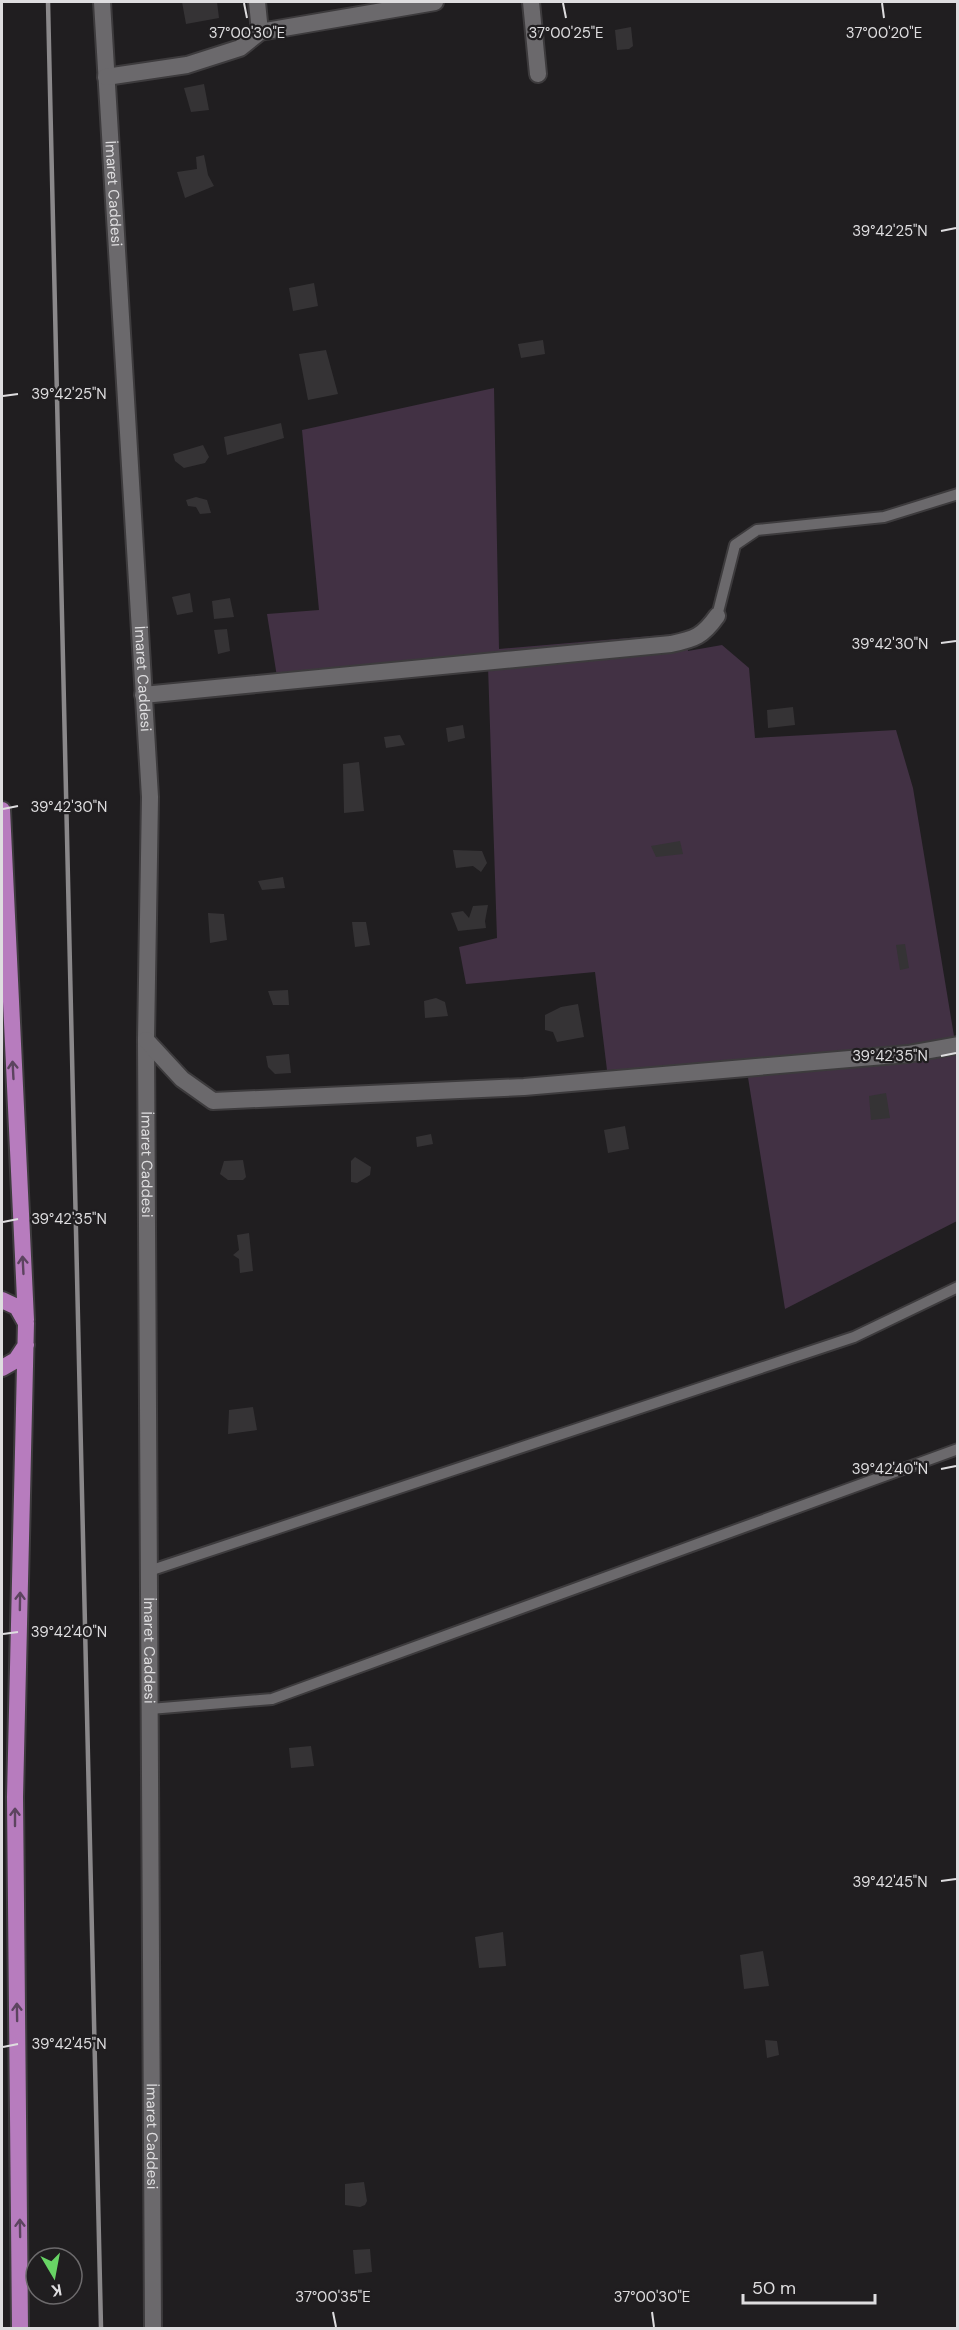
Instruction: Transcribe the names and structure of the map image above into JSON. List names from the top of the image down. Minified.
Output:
{"streets":{"street":["İmaret Caddesi"]},"scale_bar":"50 m","north":"bottom","coordinates":["37°00'30\"E","37°00'25\"E","37°00'20\"E","39°42'25\"N","39°42'30\"N","39°42'35\"N","39°42'40\"N","39°42'45\"N","37°00'35\"E"]}
